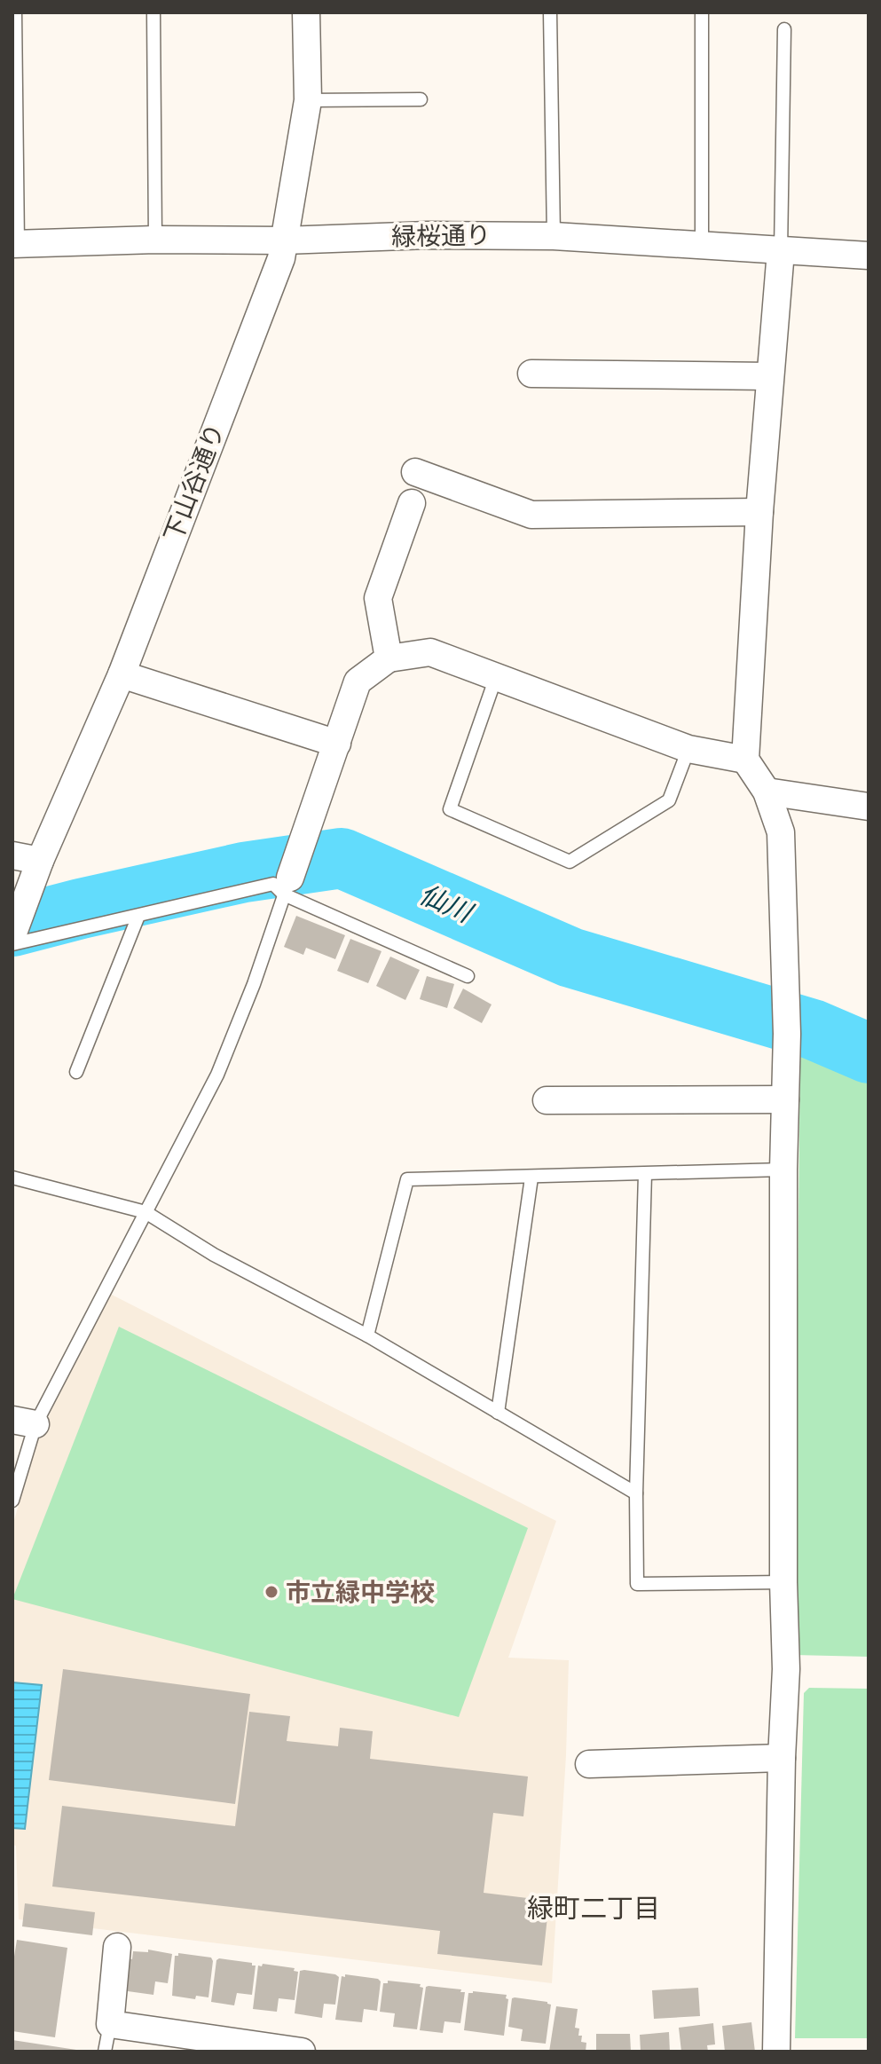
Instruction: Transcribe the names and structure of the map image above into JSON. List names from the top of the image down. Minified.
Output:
{"streets":{"street":["緑桜通り","下山谷通り"]},"crossings":[["緑桜通り","下山谷通り"]],"districts":["緑町二丁目"],"water":["仙川"],"places":["市立緑中学校"]}
